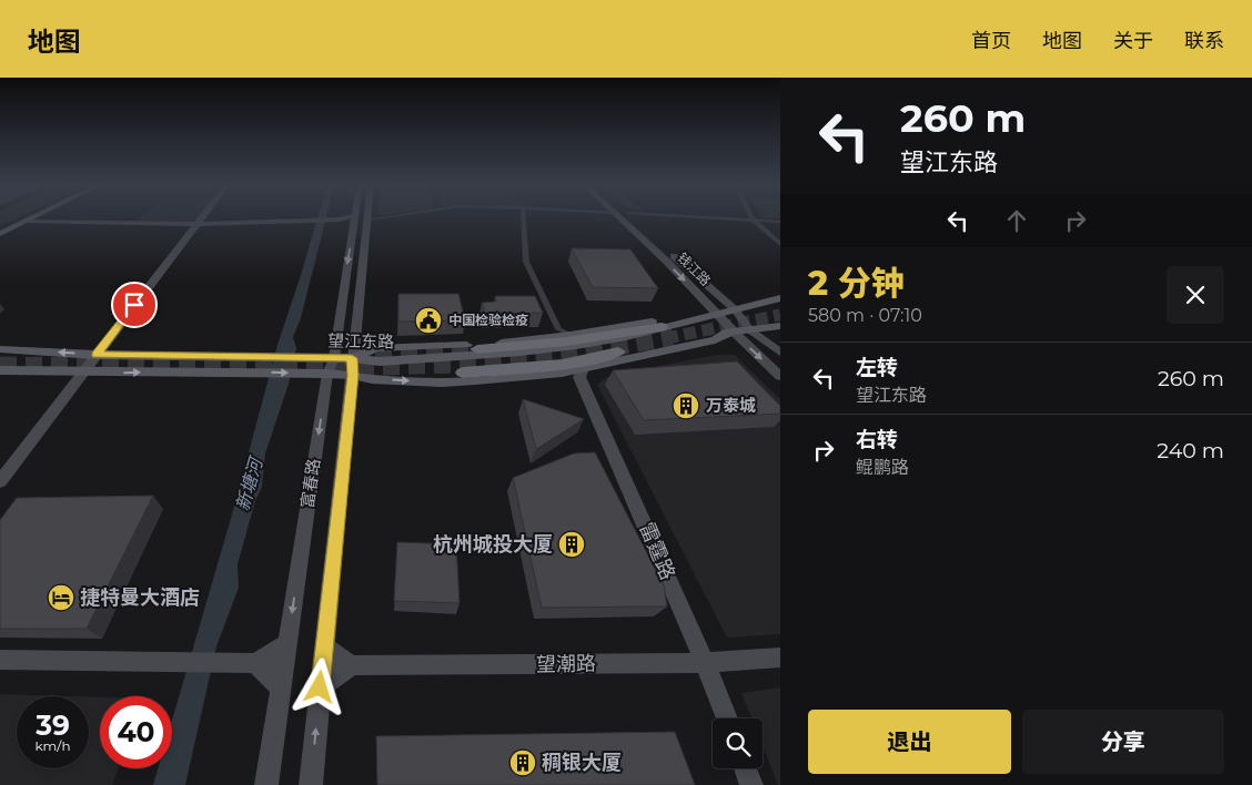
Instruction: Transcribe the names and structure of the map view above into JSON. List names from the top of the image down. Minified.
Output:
{"streets":{"main road":["望江东路"],"street":["钱江路","富春路","雷霆路","望潮路"]},"crossings":[["钱江路","望江东路"],["望江东路","富春路"],["雷霆路","望潮路"]],"water":["新塘河"],"places":{"public building":["中国检验检疫"],"building":["万泰城","杭州城投大厦","稠银大厦"],"hotel":["捷特曼大酒店"]},"page":{"header":"地图","nav":["首页","地图","关于","联系"],"turn":["260 m","望江东路"],"heading":["2 分钟","580 m · 07:10"],"list":[{"name":"左转","note":"望江东路","value":"260 m"},{"name":"右转","note":"鲲鹏路","value":"240 m"}],"speed":"39 km/h","limit":"40","buttons":["退出","分享"]}}
